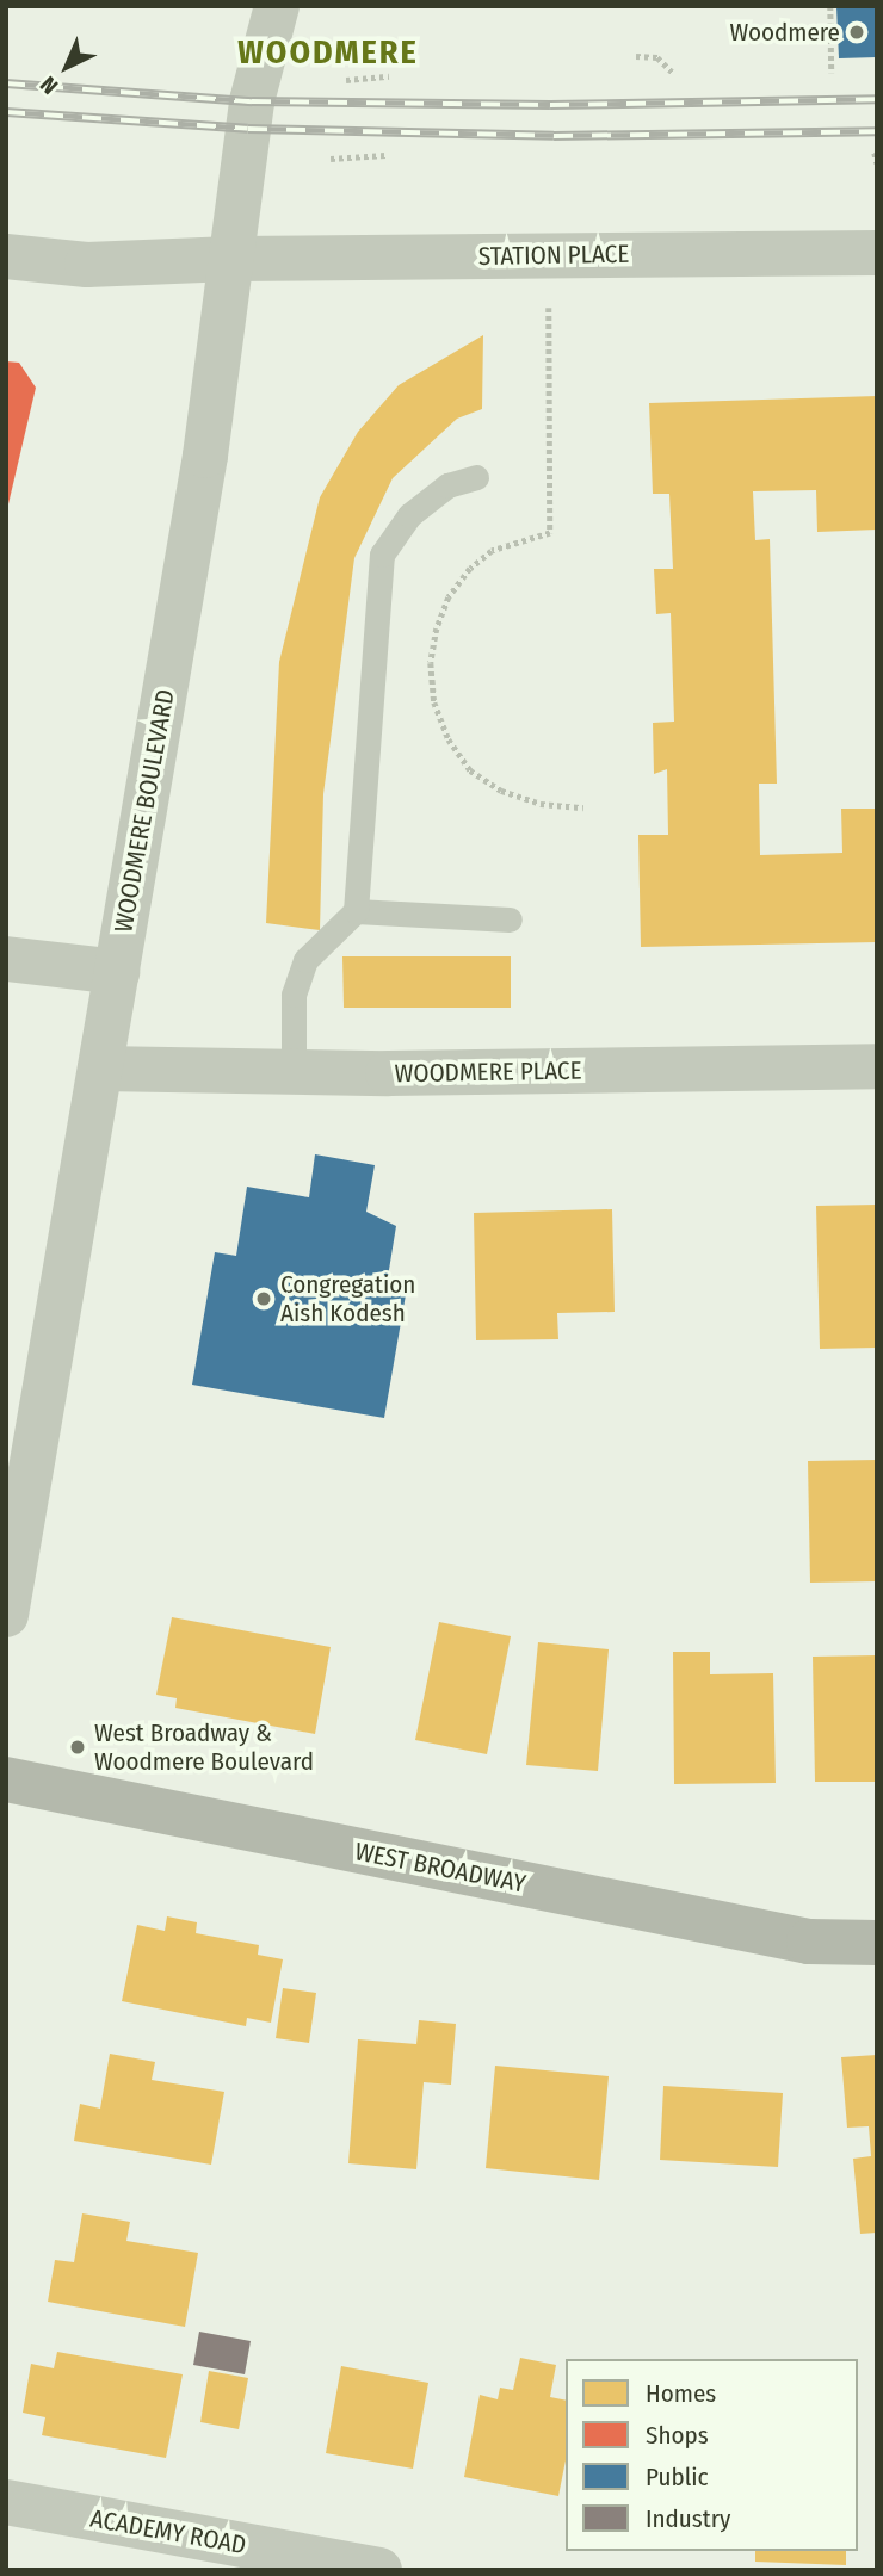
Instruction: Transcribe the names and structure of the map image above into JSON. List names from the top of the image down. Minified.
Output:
{"streets":{"main road":["WEST BROADWAY"],"street":["STATION PLACE","WOODMERE BOULEVARD","WOODMERE PLACE","ACADEMY ROAD"]},"crossings":[["STATION PLACE","WOODMERE BOULEVARD"],["WOODMERE BOULEVARD","WOODMERE PLACE"]],"districts":["WOODMERE"],"places":["Woodmere","Congregation Aish Kodesh","West Broadway & Woodmere Boulevard"],"legend":["Homes","Shops","Public","Industry"],"north":"bottom left"}
